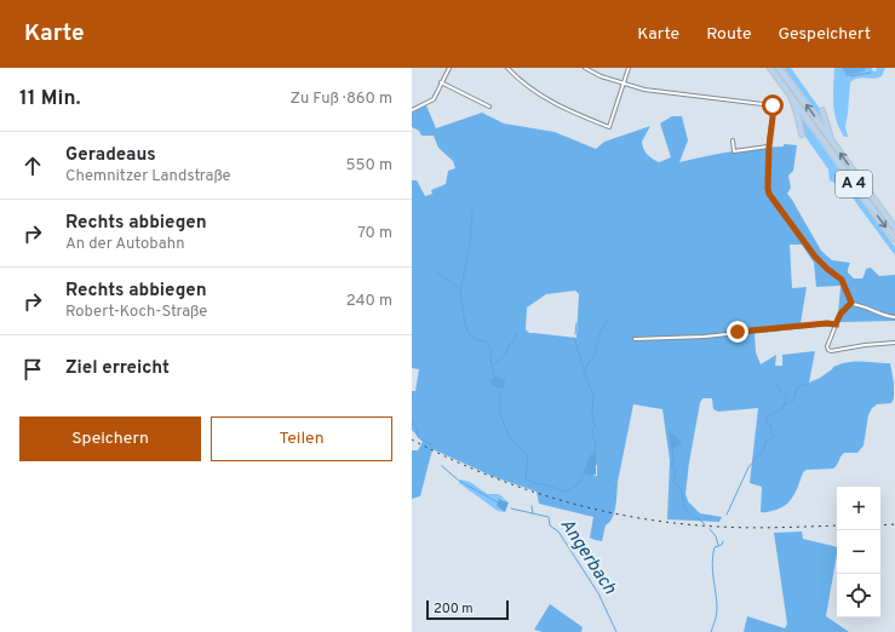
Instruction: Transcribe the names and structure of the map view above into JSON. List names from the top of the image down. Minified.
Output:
{"streets":{"highway":["A 4"]},"water":["Angerbach"],"scale_bar":"200 m","page":{"header":"Karte","nav":["Karte","Route","Gespeichert"],"heading":["11 Min.","Zu Fuß · 860 m"],"list":[["Geradeaus","Chemnitzer Landstraße","550 m"],["Rechts abbiegen","An der Autobahn","70 m"],["Rechts abbiegen","Robert-Koch-Straße","240 m"],"Ziel erreicht"],"buttons":["Speichern","Teilen"],"map_buttons":["+","−"],"scale":"200 m"}}
